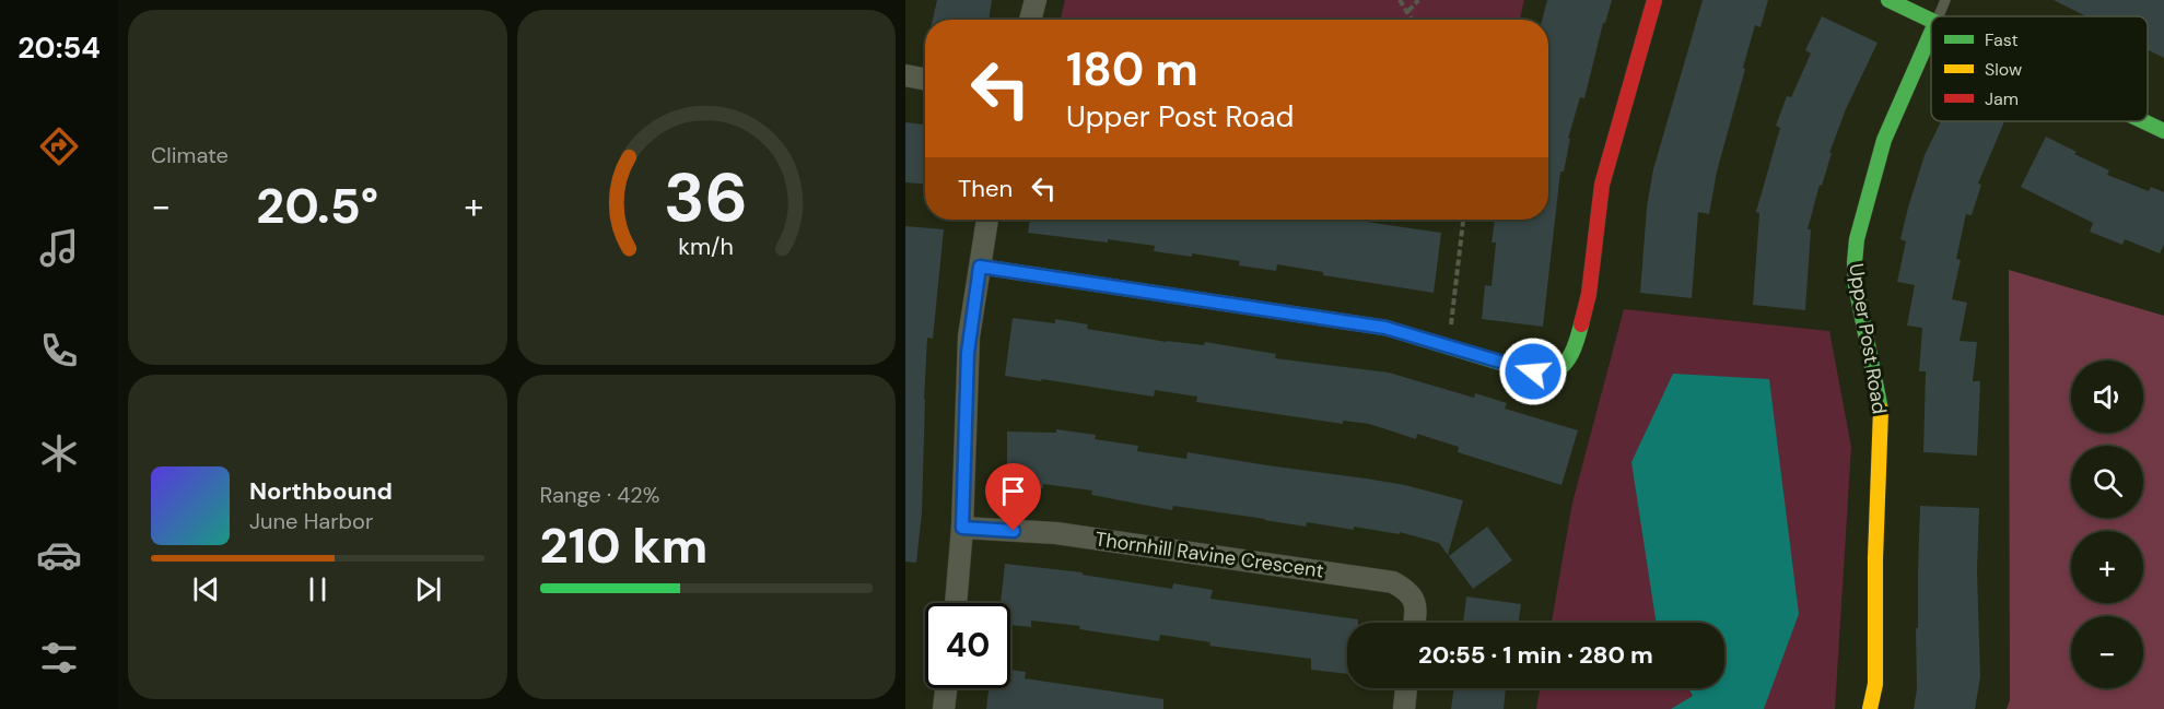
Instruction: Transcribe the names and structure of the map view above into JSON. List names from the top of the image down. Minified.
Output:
{"streets":{"street":["Upper Post Road","Thornhill Ravine Crescent"]},"legend":["Fast","Slow","Jam"],"page":{"tabs":"20:54","tile":["Climate",["Range · 42%","210 km"]],"turn":["180 m","Upper Post Road"],"then":"Then","heat":["−","20.5°","+"],"map_buttons":["+","−"],"song":["Northbound","June Harbor"],"limit":"40","trip":"20:55 · 1 min · 280 m","gauge":["36","km/h"]}}
